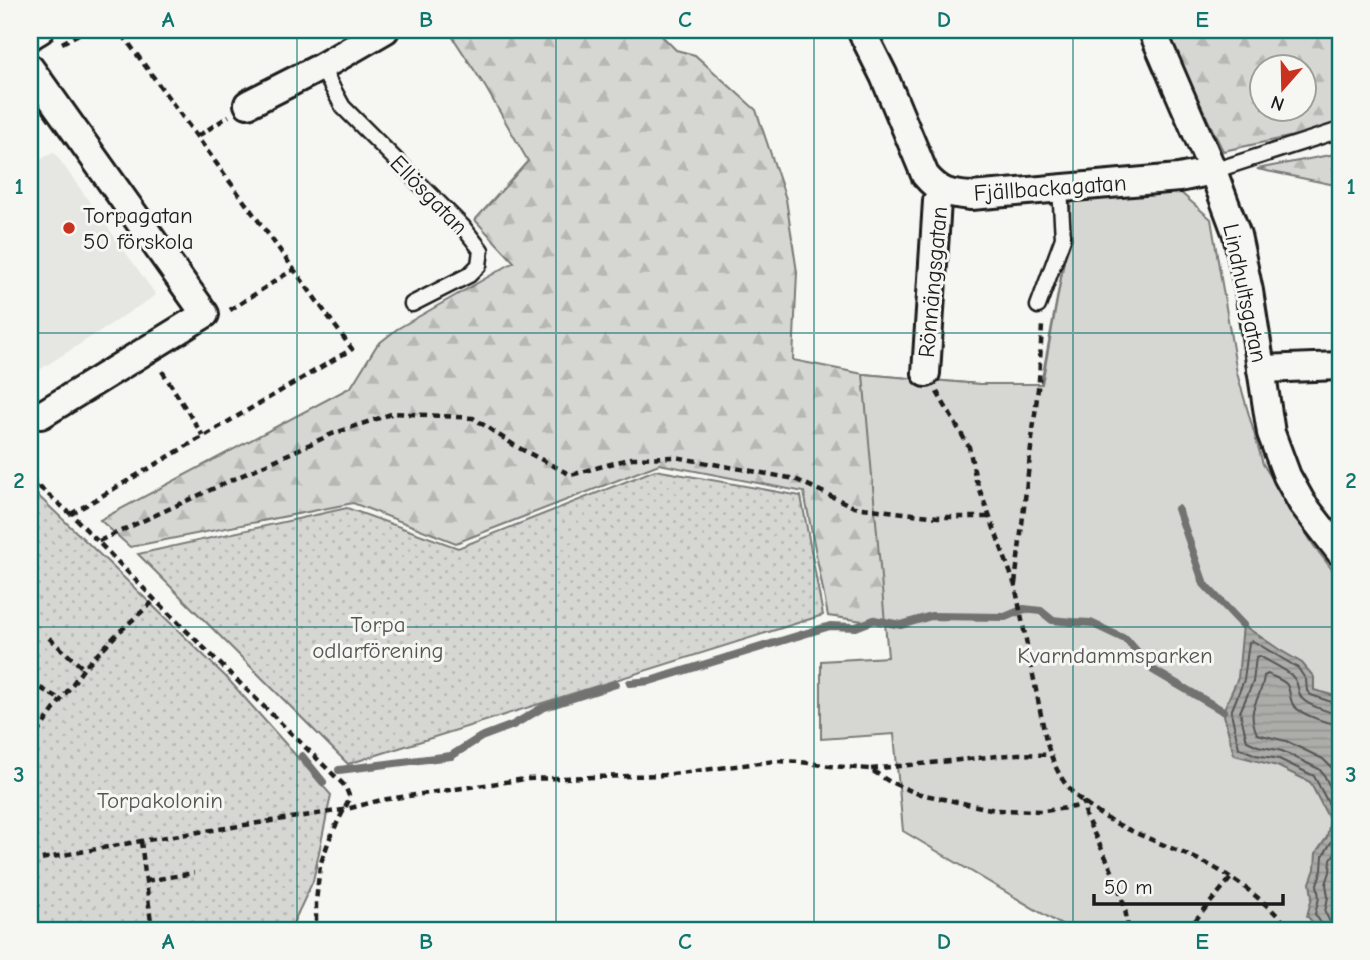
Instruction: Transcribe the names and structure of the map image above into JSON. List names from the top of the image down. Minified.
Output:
{"streets":{"street":["Fjällbackagatan","Rönnängsgatan","Lindhultsgatan"],"lane":["Ellösgatan"]},"crossings":[["Fjällbackagatan","Rönnängsgatan"],["Fjällbackagatan","Lindhultsgatan"]],"parks":["Torpa odlarförening","Kvarndammsparken","Torpakolonin"],"places":["Torpagatan 50 förskola"],"scale_bar":"50 m","north":"bottom","grid":{"columns":["A","B","C","D","E"],"rows":["1","2","3"]}}
